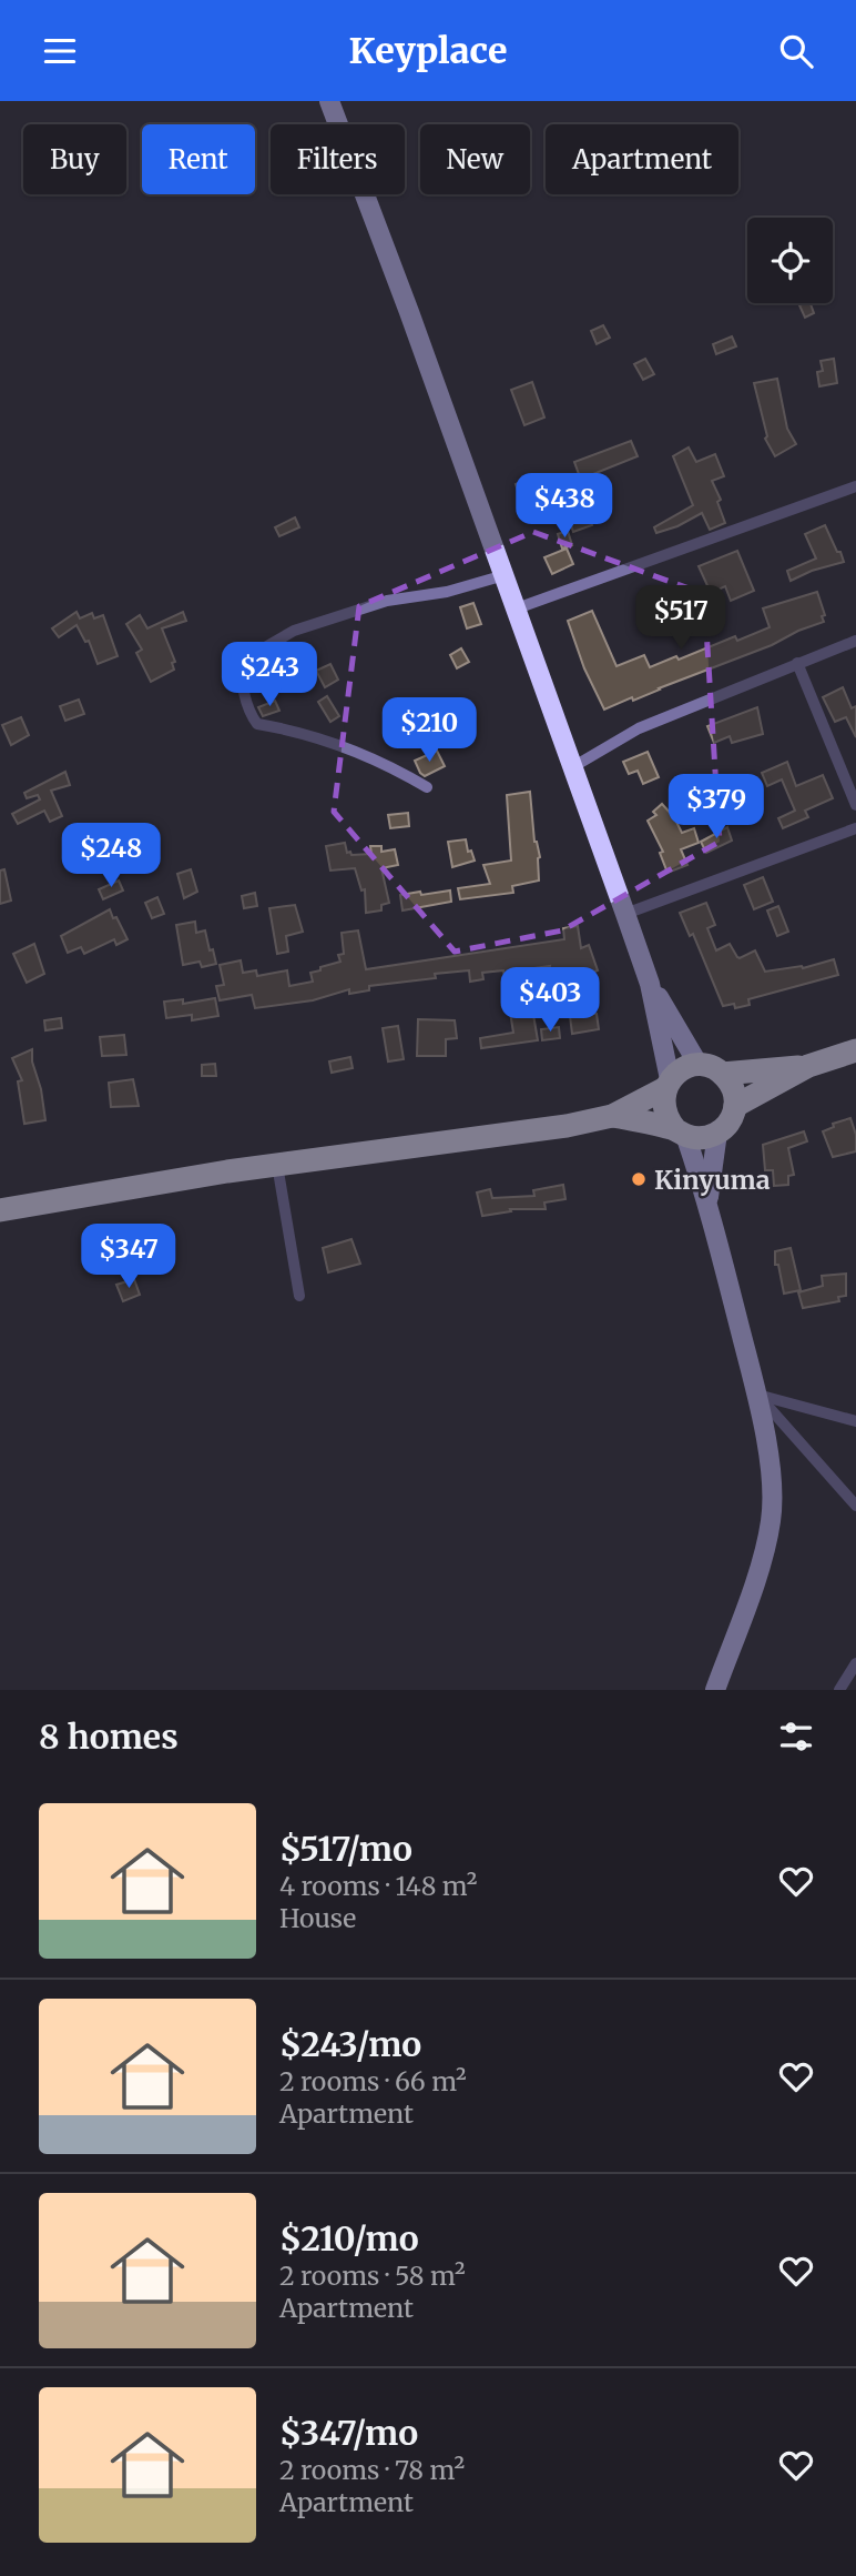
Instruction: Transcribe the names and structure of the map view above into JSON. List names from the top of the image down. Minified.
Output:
{"places":["Kinyuma"],"page":{"header":"Keyplace","chip":["Buy","Rent","Filters","New","Apartment"],"price":["$438","$517","$243","$210","$379","$248","$403","$347"],"heading":"8 homes","list":[{"name":"$517/mo","note":"4 rooms · 148 m² · House"},{"name":"$243/mo","note":"2 rooms · 66 m² · Apartment"},{"name":"$210/mo","note":"2 rooms · 58 m² · Apartment"},{"name":"$347/mo","note":"2 rooms · 78 m² · Apartment"}]}}
